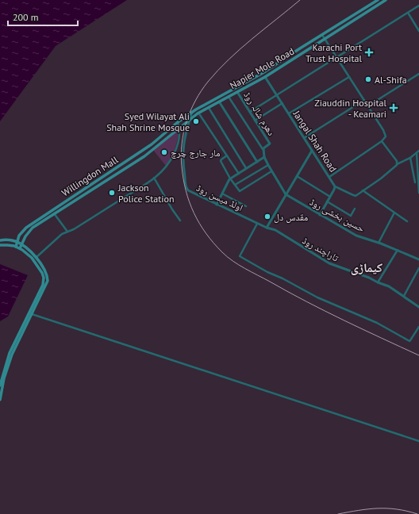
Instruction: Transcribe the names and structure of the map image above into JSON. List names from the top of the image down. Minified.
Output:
{"streets":{"main road":["Napier Mole Road","Willingdon Mall"],"street":["دھرم شالہ روڈ","Jangal Shah Road","اولڈ میسن روڈ","حسین بخشی روڈ","تاراچند روڈ"]},"crossings":[["Napier Mole Road","دھرم شالہ روڈ"],["Napier Mole Road","Jangal Shah Road"],["Napier Mole Road","Willingdon Mall"],["Napier Mole Road","اولڈ میسن روڈ"],["دھرم شالہ روڈ","حسین بخشی روڈ"],["Jangal Shah Road","حسین بخشی روڈ"],["اولڈ میسن روڈ","تاراچند روڈ"]],"districts":["کیماڑی"],"places":{"health":["Karachi Port Trust Hospital","Ziauddin Hospital - Keamari"],"other":["Al-Shifa","Syed Wilayat Ali Shah Shrine Mosque","مار جارج چرچ","Jackson Police Station","مقدس دل"]},"scale_bar":"200 m"}
